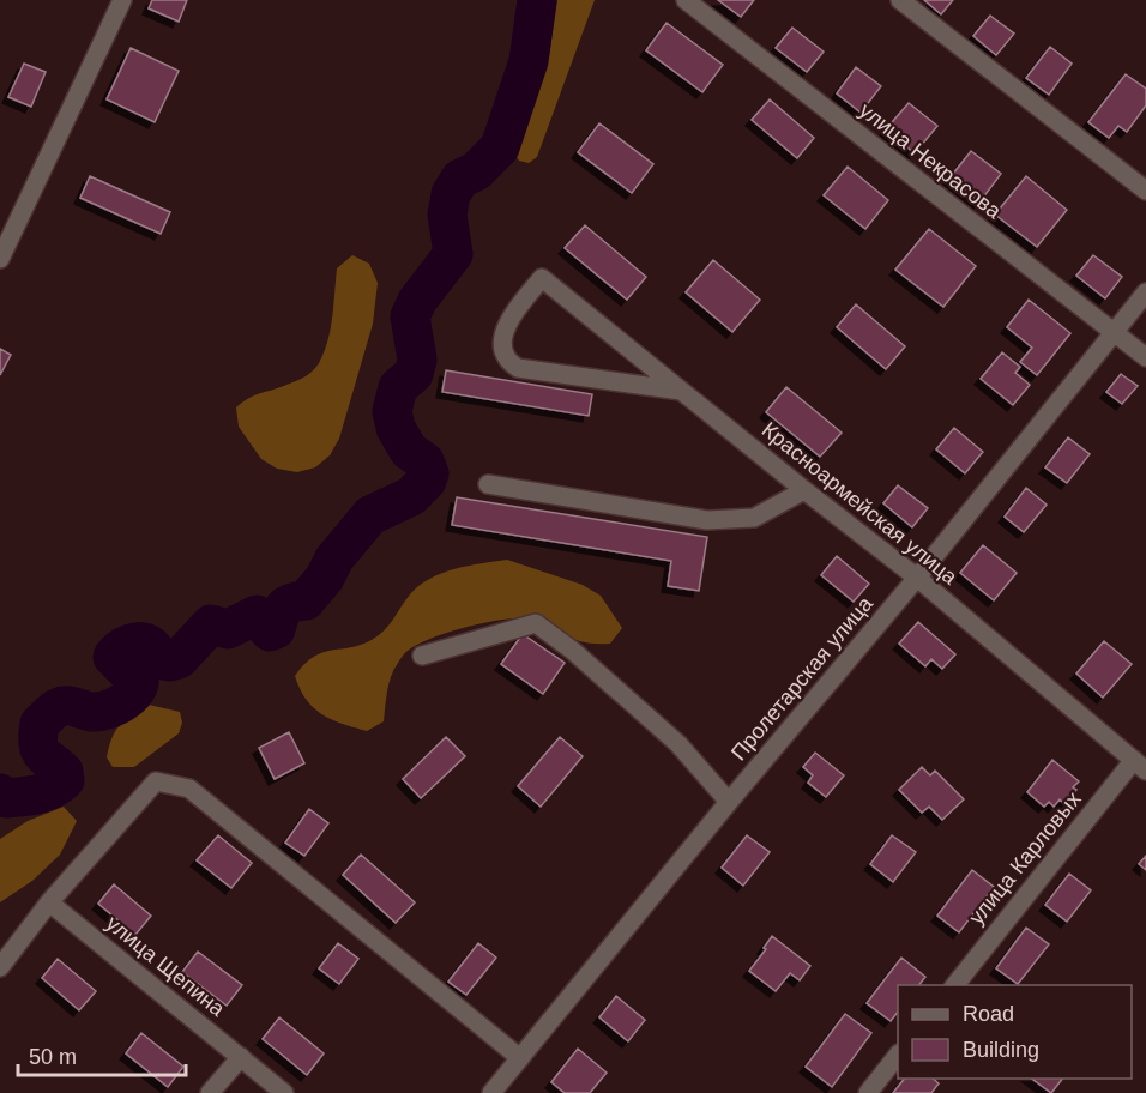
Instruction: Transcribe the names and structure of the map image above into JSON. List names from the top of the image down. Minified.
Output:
{"streets":{"street":["улица Некрасова","Красноармейская улица","Пролетарская улица","улица Карловых","улица Щепина"]},"crossings":[["улица Некрасова","Пролетарская улица"],["Красноармейская улица","Пролетарская улица"],["Красноармейская улица","улица Карловых"]],"legend":["Road","Building"],"scale_bar":"50 m"}
